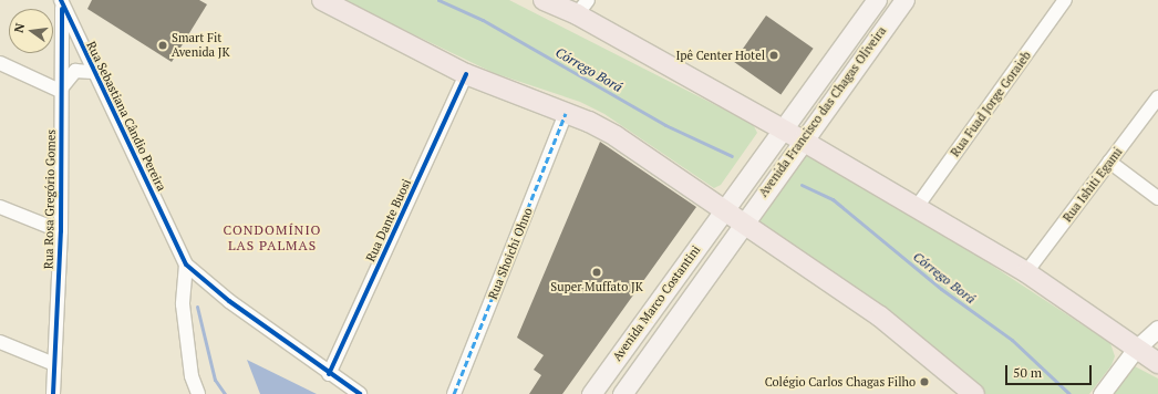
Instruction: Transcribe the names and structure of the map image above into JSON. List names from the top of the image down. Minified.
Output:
{"streets":{"main road":["Avenida Francisco das Chagas Oliveira","Avenida Marco Costantini"],"street":["Rua Fuad Jorge Goraieb","Rua Sebastiana Cândio Pereira","Rua Ishiti Egami","Rua Rosa Gregório Gomes","Rua Dante Buosi","Rua Shoichi Ohno"]},"crossings":[["Avenida Francisco das Chagas Oliveira","Avenida Marco Costantini"],["Rua Sebastiana Cândio Pereira","Rua Rosa Gregório Gomes"]],"districts":["CONDOMÍNIO LAS PALMAS"],"water":["Córrego Borá"],"places":["Smart Fit Avenida JK","Ipê Center Hotel","Super Muffato JK","Colégio Carlos Chagas Filho"],"scale_bar":"50 m","north":"left"}
